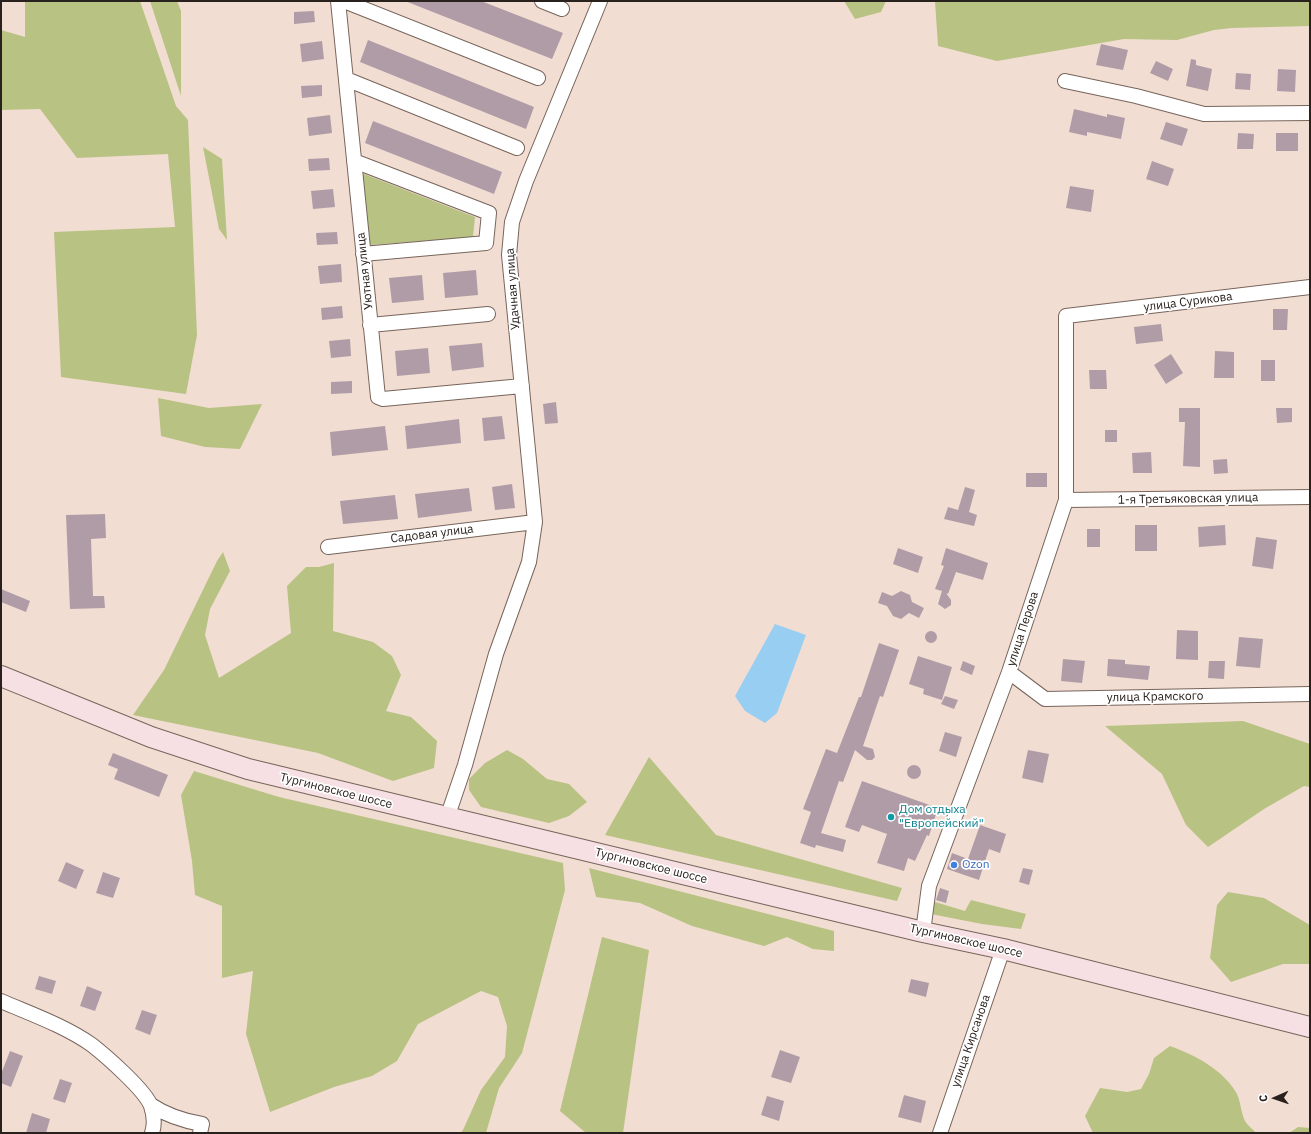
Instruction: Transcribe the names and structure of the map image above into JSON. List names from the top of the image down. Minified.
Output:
{"streets":{"main road":["Тургиновское шоссе"],"street":["Уютная улица","Удачная улица","улица Сурикова","1-я Третьяковская улица","Садовая улица","улица Перова","улица Крамского","улица Кирсанова"]},"crossings":[["Уютная улица","Удачная улица"],["Удачная улица","Садовая улица"],["Удачная улица","Тургиновское шоссе"],["улица Сурикова","улица Перова"],["1-я Третьяковская улица","улица Перова"],["улица Перова","улица Крамского"],["улица Перова","Тургиновское шоссе"],["Тургиновское шоссе","улица Кирсанова"]],"places":["Дом отдыха \"Европейский\"","Ozon"],"north":"left"}
